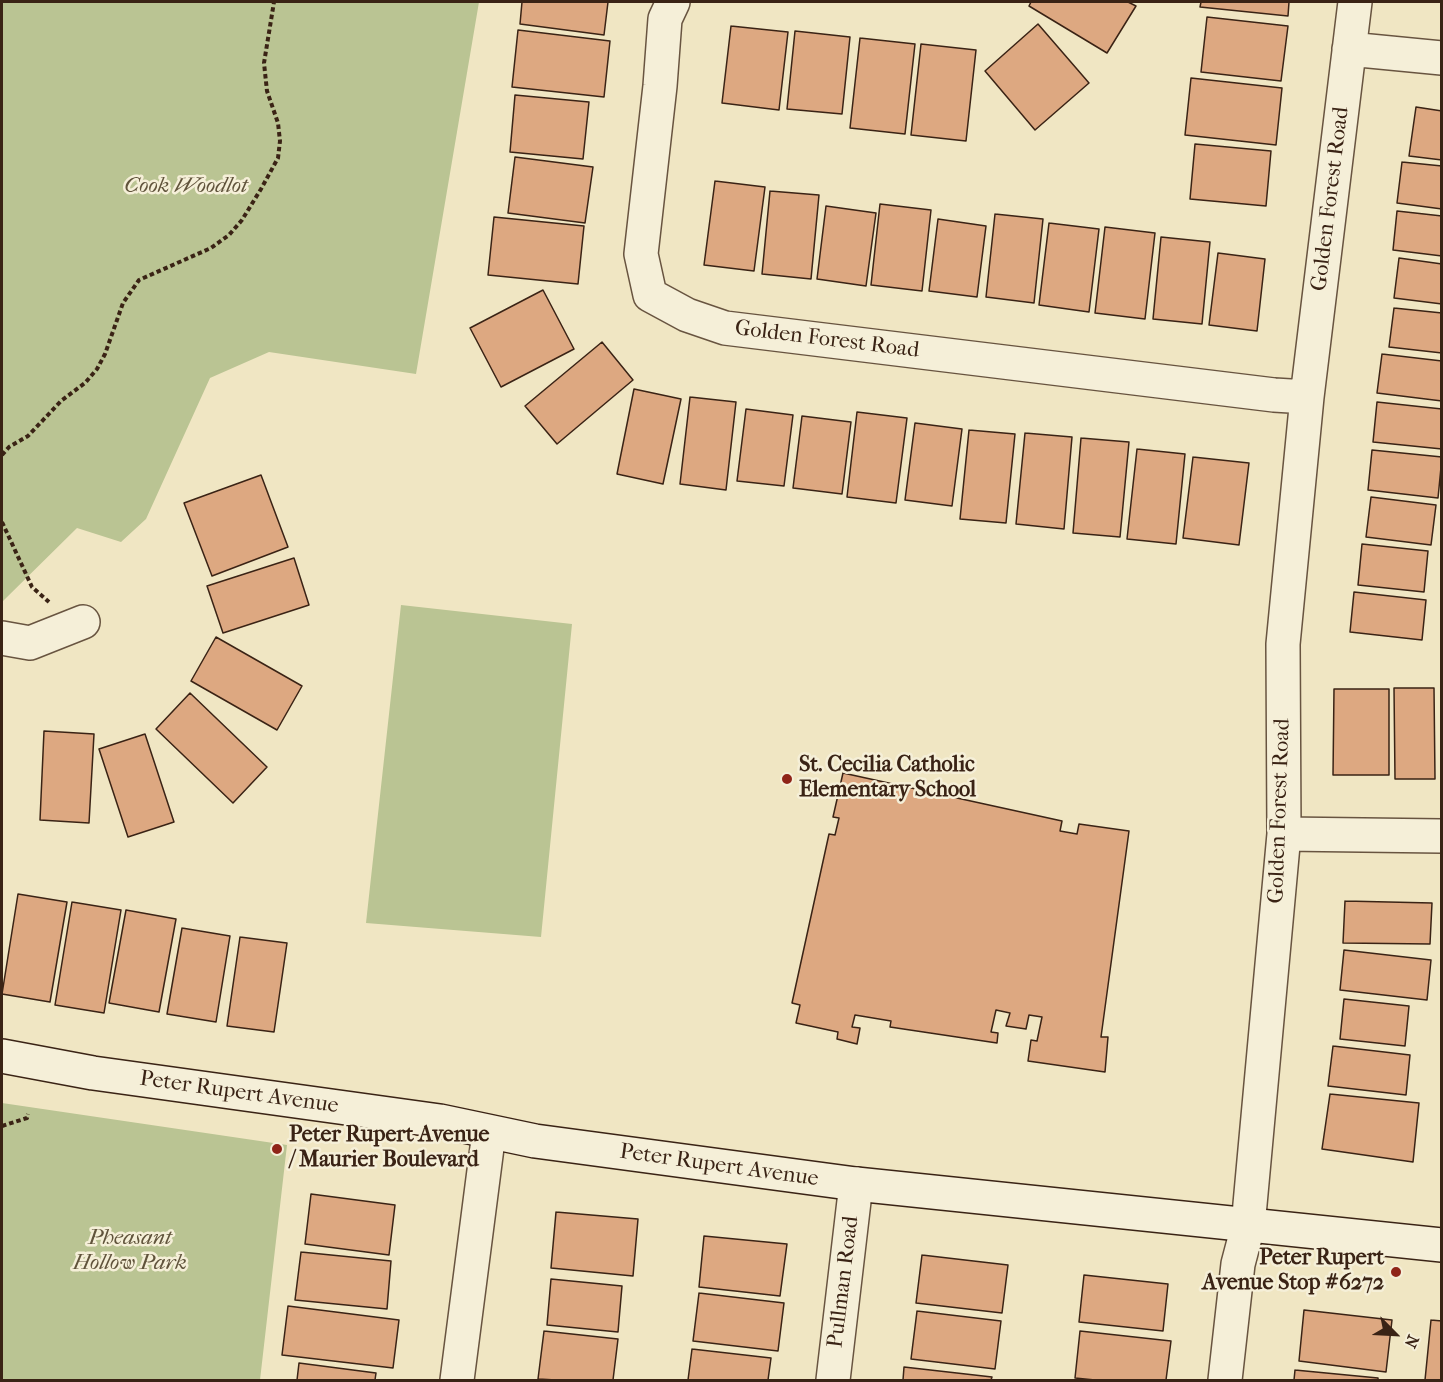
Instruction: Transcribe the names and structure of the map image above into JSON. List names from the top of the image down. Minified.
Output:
{"streets":{"street":["Golden Forest Road","Peter Rupert Avenue","Pullman Road"]},"crossings":[["Golden Forest Road","Peter Rupert Avenue"],["Peter Rupert Avenue","Pullman Road"]],"parks":["Cook Woodlot","Pheasant Hollow Park"],"places":["St. Cecilia Catholic Elementary School","Peter Rupert Avenue / Maurier Boulevard","Peter Rupert Avenue Stop #6272"],"north":"bottom right"}
